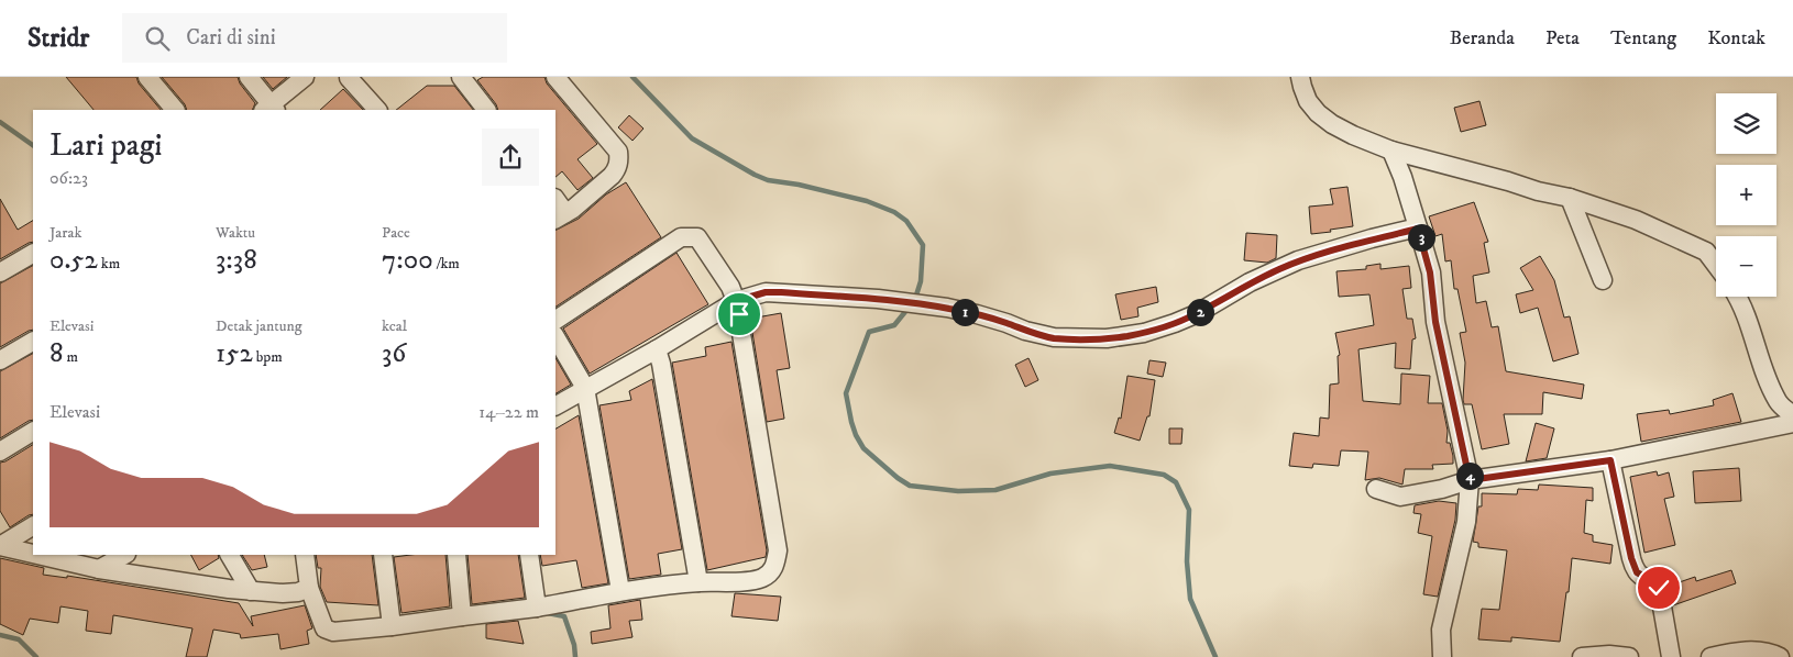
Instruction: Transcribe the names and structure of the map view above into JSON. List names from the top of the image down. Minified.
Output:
{"page":{"header":"Stridr","search":"Cari di sini","nav":["Beranda","Peta","Tentang","Kontak"],"map_buttons":["+","−"],"heading":["Lari pagi","06:23"],"stats":[["Jarak","0.52 km"],["Waktu","3:38"],["Pace","7:00 /km"],["Elevasi","8 m"],["Detak jantung","152 bpm"],["kcal","36"]],"pins":["3","1","2","4"],"chart":["Elevasi","14–22 m"]}}
